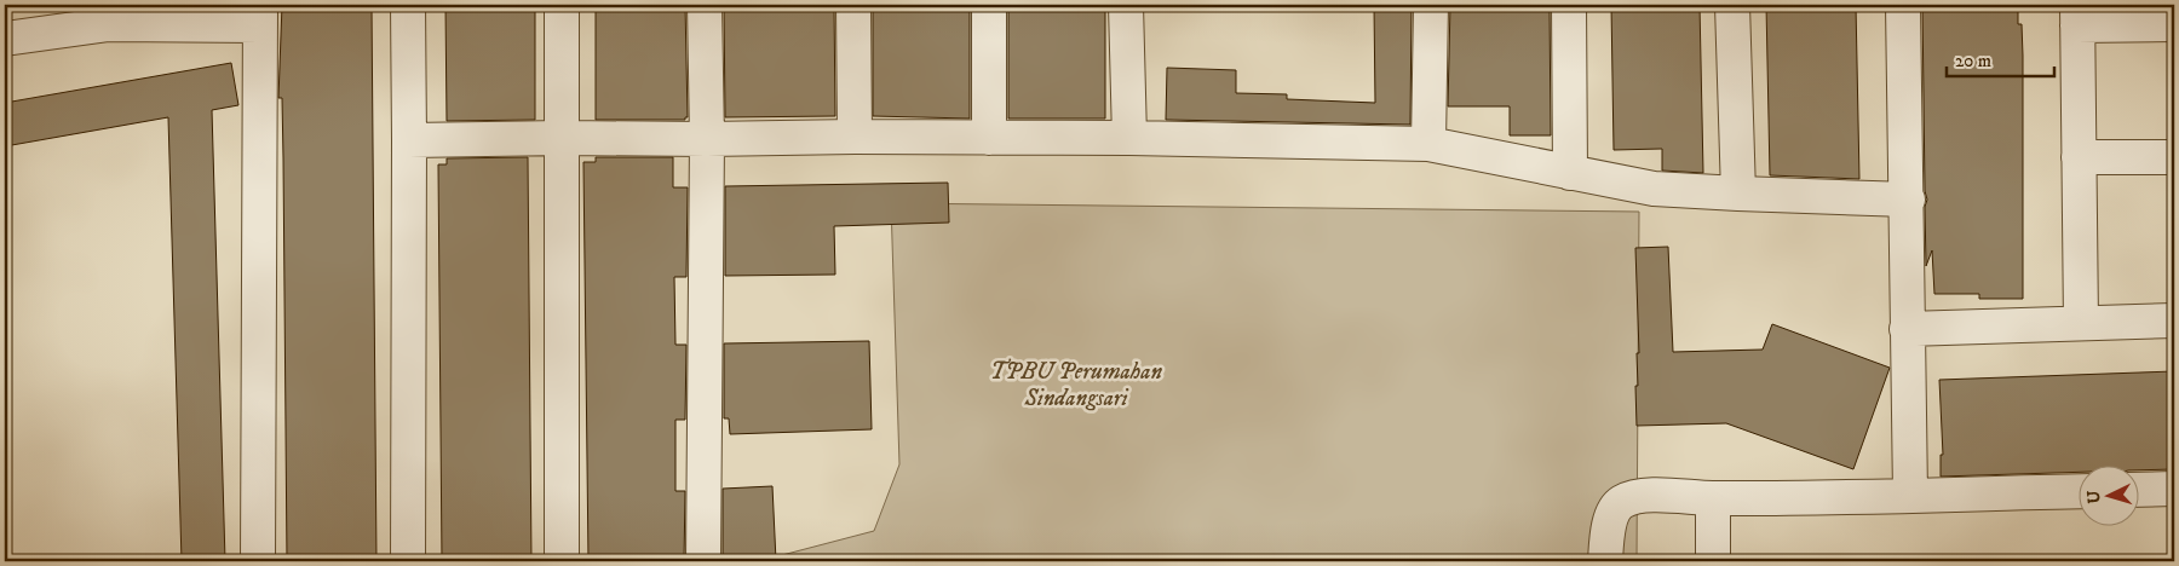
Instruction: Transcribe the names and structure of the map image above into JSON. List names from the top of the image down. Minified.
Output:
{"parks":["TPBU Perumahan Sindangsari"],"scale_bar":"20 m","north":"left"}
